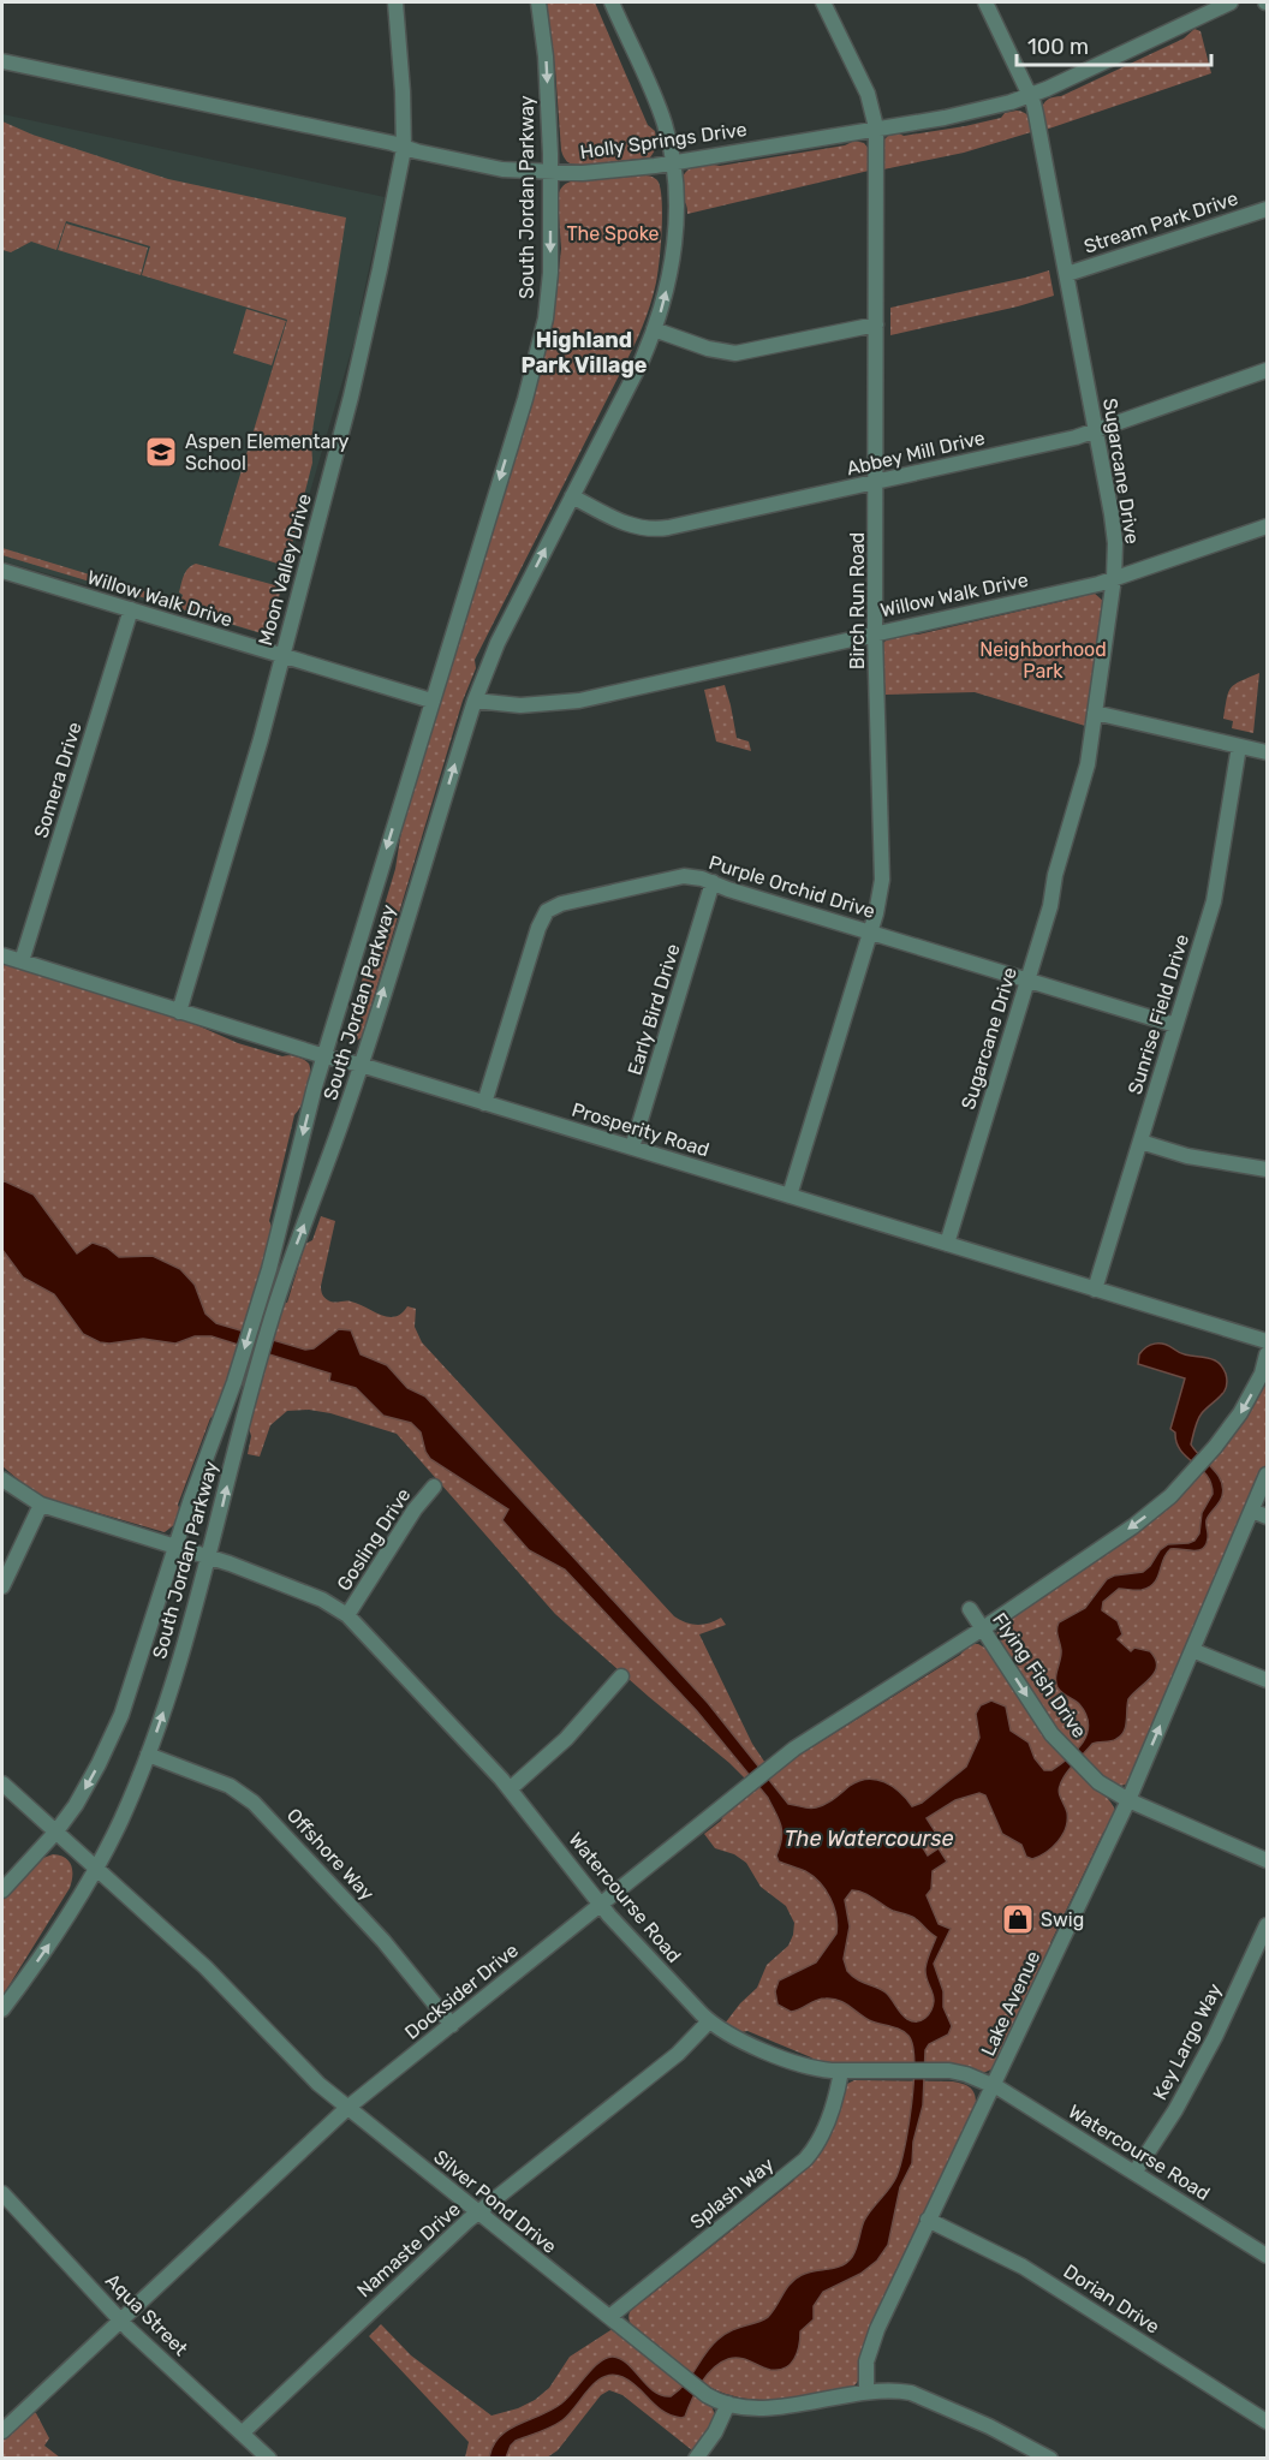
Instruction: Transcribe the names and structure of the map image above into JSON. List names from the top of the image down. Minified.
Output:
{"streets":{"street":["Holly Springs Drive","South Jordan Parkway","Stream Park Drive","Abbey Mill Drive","Sugarcane Drive","Moon Valley Drive","Willow Walk Drive","Birch Run Road","Somera Drive","Purple Orchid Drive","Early Bird Drive","Sunrise Field Drive","Prosperity Road","Gosling Drive","Flying Fish Drive","Offshore Way","Watercourse Road","Docksider Drive","Lake Avenue","Key Largo Way","Splash Way","Silver Pond Drive","Namaste Drive","Dorian Drive","Aqua Street"]},"crossings":[["Holly Springs Drive","South Jordan Parkway"],["Holly Springs Drive","Sugarcane Drive"],["Holly Springs Drive","Moon Valley Drive"],["Holly Springs Drive","Birch Run Road"],["South Jordan Parkway","Abbey Mill Drive"],["South Jordan Parkway","Willow Walk Drive"],["South Jordan Parkway","Prosperity Road"],["South Jordan Parkway","Offshore Way"],["South Jordan Parkway","Watercourse Road"],["South Jordan Parkway","Silver Pond Drive"],["Stream Park Drive","Sugarcane Drive"],["Abbey Mill Drive","Sugarcane Drive"],["Abbey Mill Drive","Birch Run Road"],["Sugarcane Drive","Willow Walk Drive"],["Sugarcane Drive","Purple Orchid Drive"],["Sugarcane Drive","Prosperity Road"],["Moon Valley Drive","Willow Walk Drive"],["Moon Valley Drive","Prosperity Road"],["Willow Walk Drive","Birch Run Road"],["Willow Walk Drive","Somera Drive"],["Birch Run Road","Purple Orchid Drive"],["Birch Run Road","Prosperity Road"],["Somera Drive","Prosperity Road"],["Purple Orchid Drive","Early Bird Drive"],["Purple Orchid Drive","Sunrise Field Drive"],["Purple Orchid Drive","Prosperity Road"],["Early Bird Drive","Prosperity Road"],["Sunrise Field Drive","Prosperity Road"],["Gosling Drive","Watercourse Road"],["Flying Fish Drive","Docksider Drive"],["Flying Fish Drive","Lake Avenue"],["Offshore Way","Docksider Drive"],["Watercourse Road","Docksider Drive"],["Watercourse Road","Lake Avenue"],["Watercourse Road","Key Largo Way"],["Watercourse Road","Splash Way"],["Watercourse Road","Namaste Drive"],["Docksider Drive","Silver Pond Drive"],["Docksider Drive","Aqua Street"],["Lake Avenue","Silver Pond Drive"],["Lake Avenue","Dorian Drive"],["Splash Way","Silver Pond Drive"],["Silver Pond Drive","Namaste Drive"],["Namaste Drive","Aqua Street"]],"one_way":["Flying Fish Drive"],"districts":["Highland Park Village"],"water":["The Watercourse"],"parks":["The Spoke","Neighborhood Park"],"places":{"school or university":["Aspen Elementary School"],"shop":["Swig"]},"scale_bar":"100 m"}
